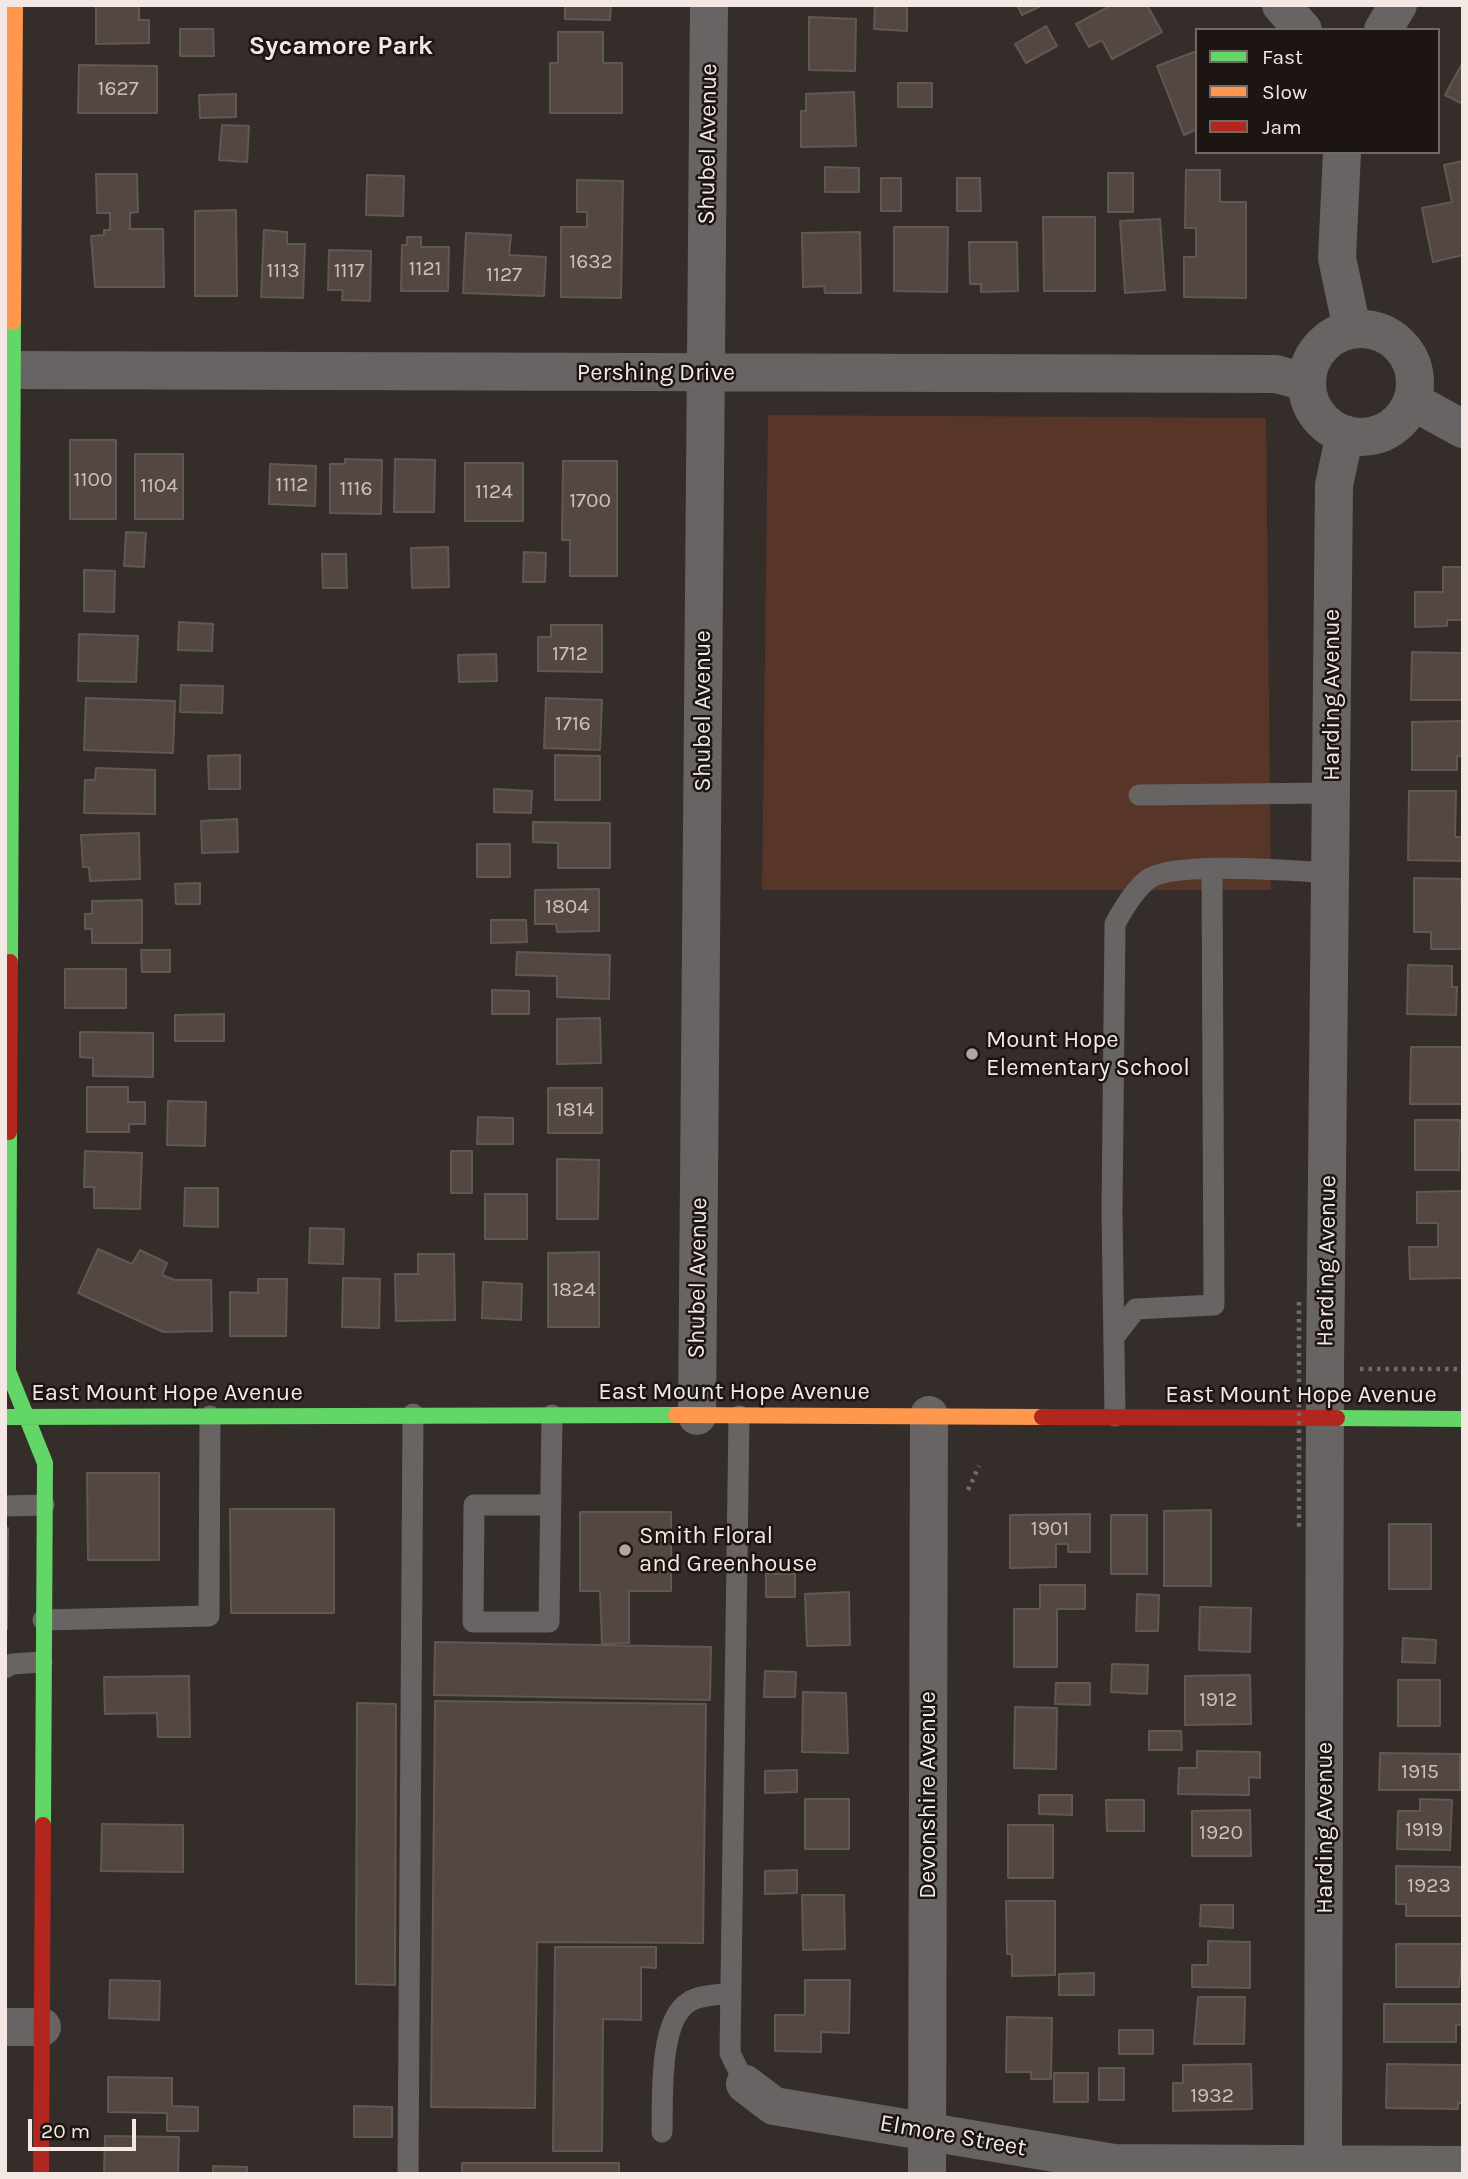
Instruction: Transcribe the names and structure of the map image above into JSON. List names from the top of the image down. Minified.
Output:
{"streets":{"street":["Shubel Avenue","Pershing Drive","Harding Avenue","East Mount Hope Avenue","Devonshire Avenue","Elmore Street"]},"crossings":[["Shubel Avenue","Pershing Drive"],["Shubel Avenue","East Mount Hope Avenue"],["Pershing Drive","Harding Avenue"],["Harding Avenue","East Mount Hope Avenue"],["Harding Avenue","Elmore Street"],["East Mount Hope Avenue","Devonshire Avenue"],["Devonshire Avenue","Elmore Street"]],"districts":["Sycamore Park"],"places":["Mount Hope Elementary School","Smith Floral and Greenhouse"],"house_numbers":["1627","1632","1121","1113","1117","1127","1100","1112","1104","1116","1124","1700","1712","1716","1804","1814","1824","1901","1912","1915","1919","1920","1923","1932"],"legend":["Fast","Slow","Jam"],"scale_bar":"20 m"}
